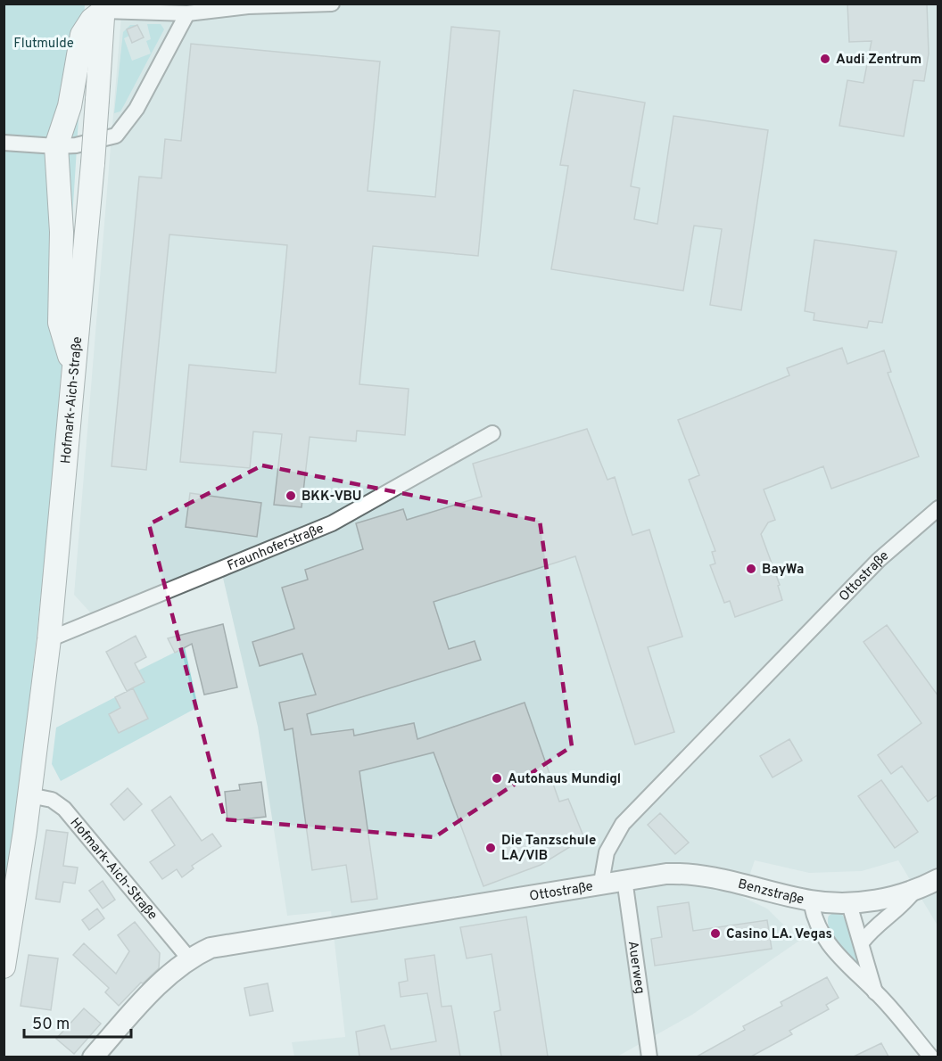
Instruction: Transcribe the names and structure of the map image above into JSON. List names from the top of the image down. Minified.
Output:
{"streets":{"main road":["Hofmark-Aich-Straße"],"street":["Fraunhoferstraße","Ottostraße","Benzstraße","Auerweg"]},"crossings":[["Hofmark-Aich-Straße","Fraunhoferstraße"],["Hofmark-Aich-Straße","Ottostraße"],["Ottostraße","Benzstraße"],["Benzstraße","Auerweg"]],"parks":["Flutmulde"],"places":["Audi Zentrum","BKK-VBU","BayWa","Autohaus Mundigl","Die Tanzschule LA/VIB","Casino LA. Vegas"],"scale_bar":"50 m"}
